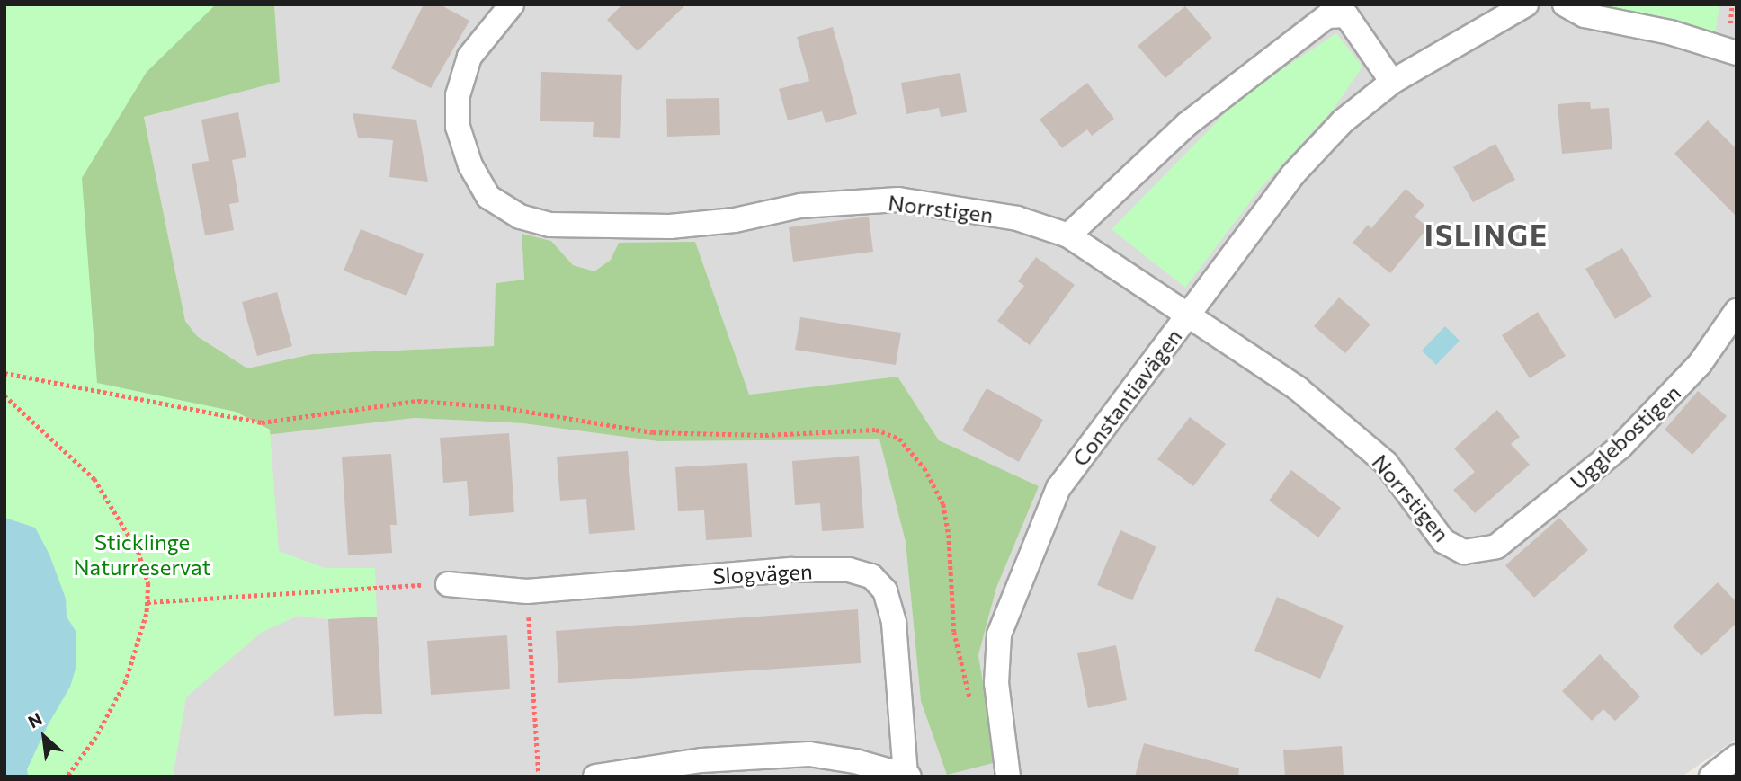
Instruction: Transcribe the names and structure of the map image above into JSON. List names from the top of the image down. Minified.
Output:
{"streets":{"street":["Norrstigen","Constantiavägen","Ugglebostigen","Slogvägen"]},"crossings":[["Norrstigen","Constantiavägen"],["Norrstigen","Ugglebostigen"]],"districts":["ISLINGE"],"parks":["Sticklinge Naturreservat"],"north":"top left"}
